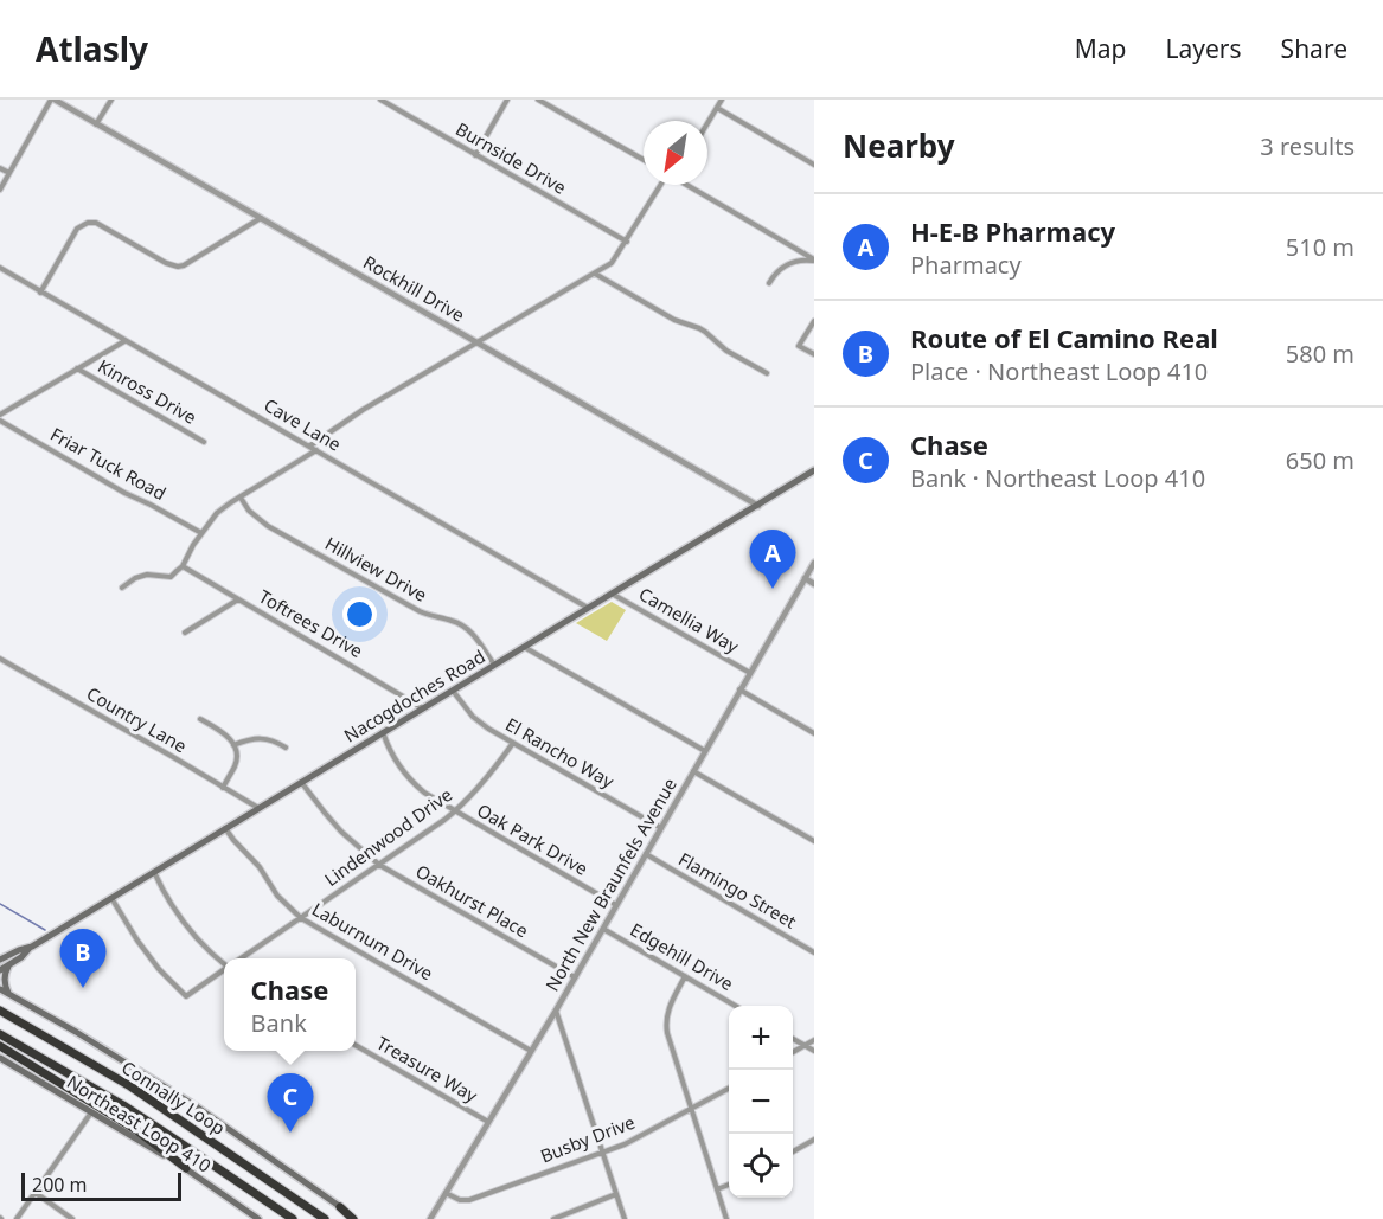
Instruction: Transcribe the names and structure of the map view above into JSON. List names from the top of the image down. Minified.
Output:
{"streets":{"highway":["Connally Loop"],"main road":["Nacogdoches Road","Northeast Loop 410"],"street":["Burnside Drive","Rockhill Drive","Kinross Drive","Cave Lane","Friar Tuck Road","Hillview Drive","Camellia Way","Toftrees Drive","Country Lane","El Rancho Way","Lindenwood Drive","Oak Park Drive","North New Braunfels Avenue","Flamingo Street","Oakhurst Place","Laburnum Drive","Edgehill Drive","Treasure Way","Busby Drive"]},"crossings":[["Rockhill Drive","Nacogdoches Road"],["Cave Lane","Nacogdoches Road"],["Hillview Drive","Nacogdoches Road"],["Camellia Way","Nacogdoches Road"],["Camellia Way","North New Braunfels Avenue"],["Toftrees Drive","Nacogdoches Road"],["Nacogdoches Road","Country Lane"],["Nacogdoches Road","El Rancho Way"],["Nacogdoches Road","Lindenwood Drive"],["Nacogdoches Road","Oak Park Drive"],["Nacogdoches Road","Oakhurst Place"],["Nacogdoches Road","Laburnum Drive"],["El Rancho Way","Lindenwood Drive"],["El Rancho Way","North New Braunfels Avenue"],["Lindenwood Drive","Oak Park Drive"],["Lindenwood Drive","Oakhurst Place"],["Lindenwood Drive","Laburnum Drive"],["Oak Park Drive","North New Braunfels Avenue"],["North New Braunfels Avenue","Flamingo Street"],["North New Braunfels Avenue","Oakhurst Place"],["North New Braunfels Avenue","Laburnum Drive"],["North New Braunfels Avenue","Edgehill Drive"],["North New Braunfels Avenue","Treasure Way"],["North New Braunfels Avenue","Busby Drive"]],"scale_bar":"200 m","north":"bottom left","page":{"header":"Atlasly","nav":["Map","Layers","Share"],"heading":["Nearby","3 results"],"list":[{"mark":"A","name":"H-E-B Pharmacy","note":"Pharmacy","value":"510 m"},{"mark":"B","name":"Route of El Camino Real","note":"Place · Northeast Loop 410","value":"580 m"},{"mark":"C","name":"Chase","note":"Bank · Northeast Loop 410","value":"650 m"}],"pins":["A","B","C"],"popup":["Chase","Bank"],"map_buttons":["+","−"],"scale":"200 m"}}
